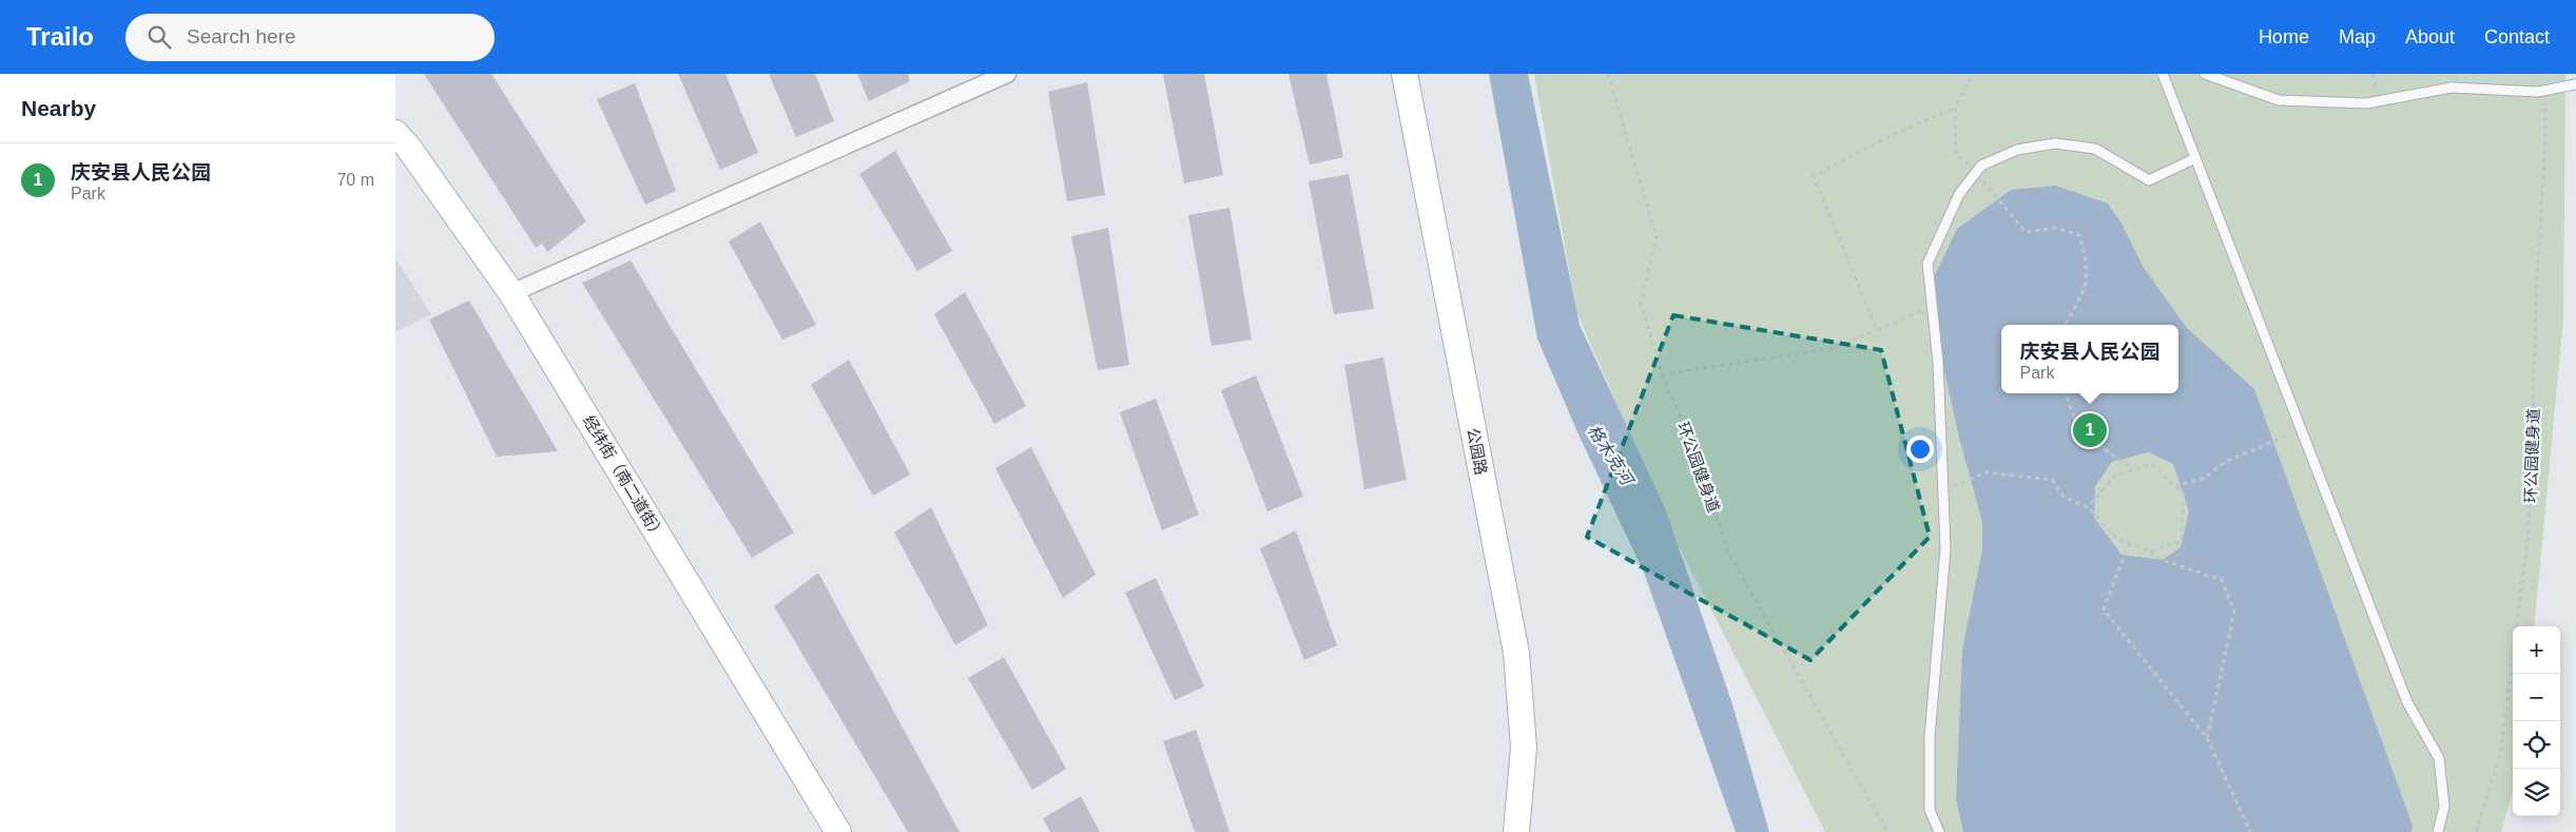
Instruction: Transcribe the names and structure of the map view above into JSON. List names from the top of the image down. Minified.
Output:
{"streets":{"street":["公园路","经纬街（南二道街）"],"path":["环公园健身道"]},"water":["格木克河"],"page":{"header":"Trailo","search":"Search here","nav":["Home","Map","About","Contact"],"heading":"Nearby","list":[{"mark":"1","name":"庆安县人民公园","note":"Park","value":"70 m"}],"popup":["庆安县人民公园","Park"],"pins":"1","map_buttons":["+","−"]}}
